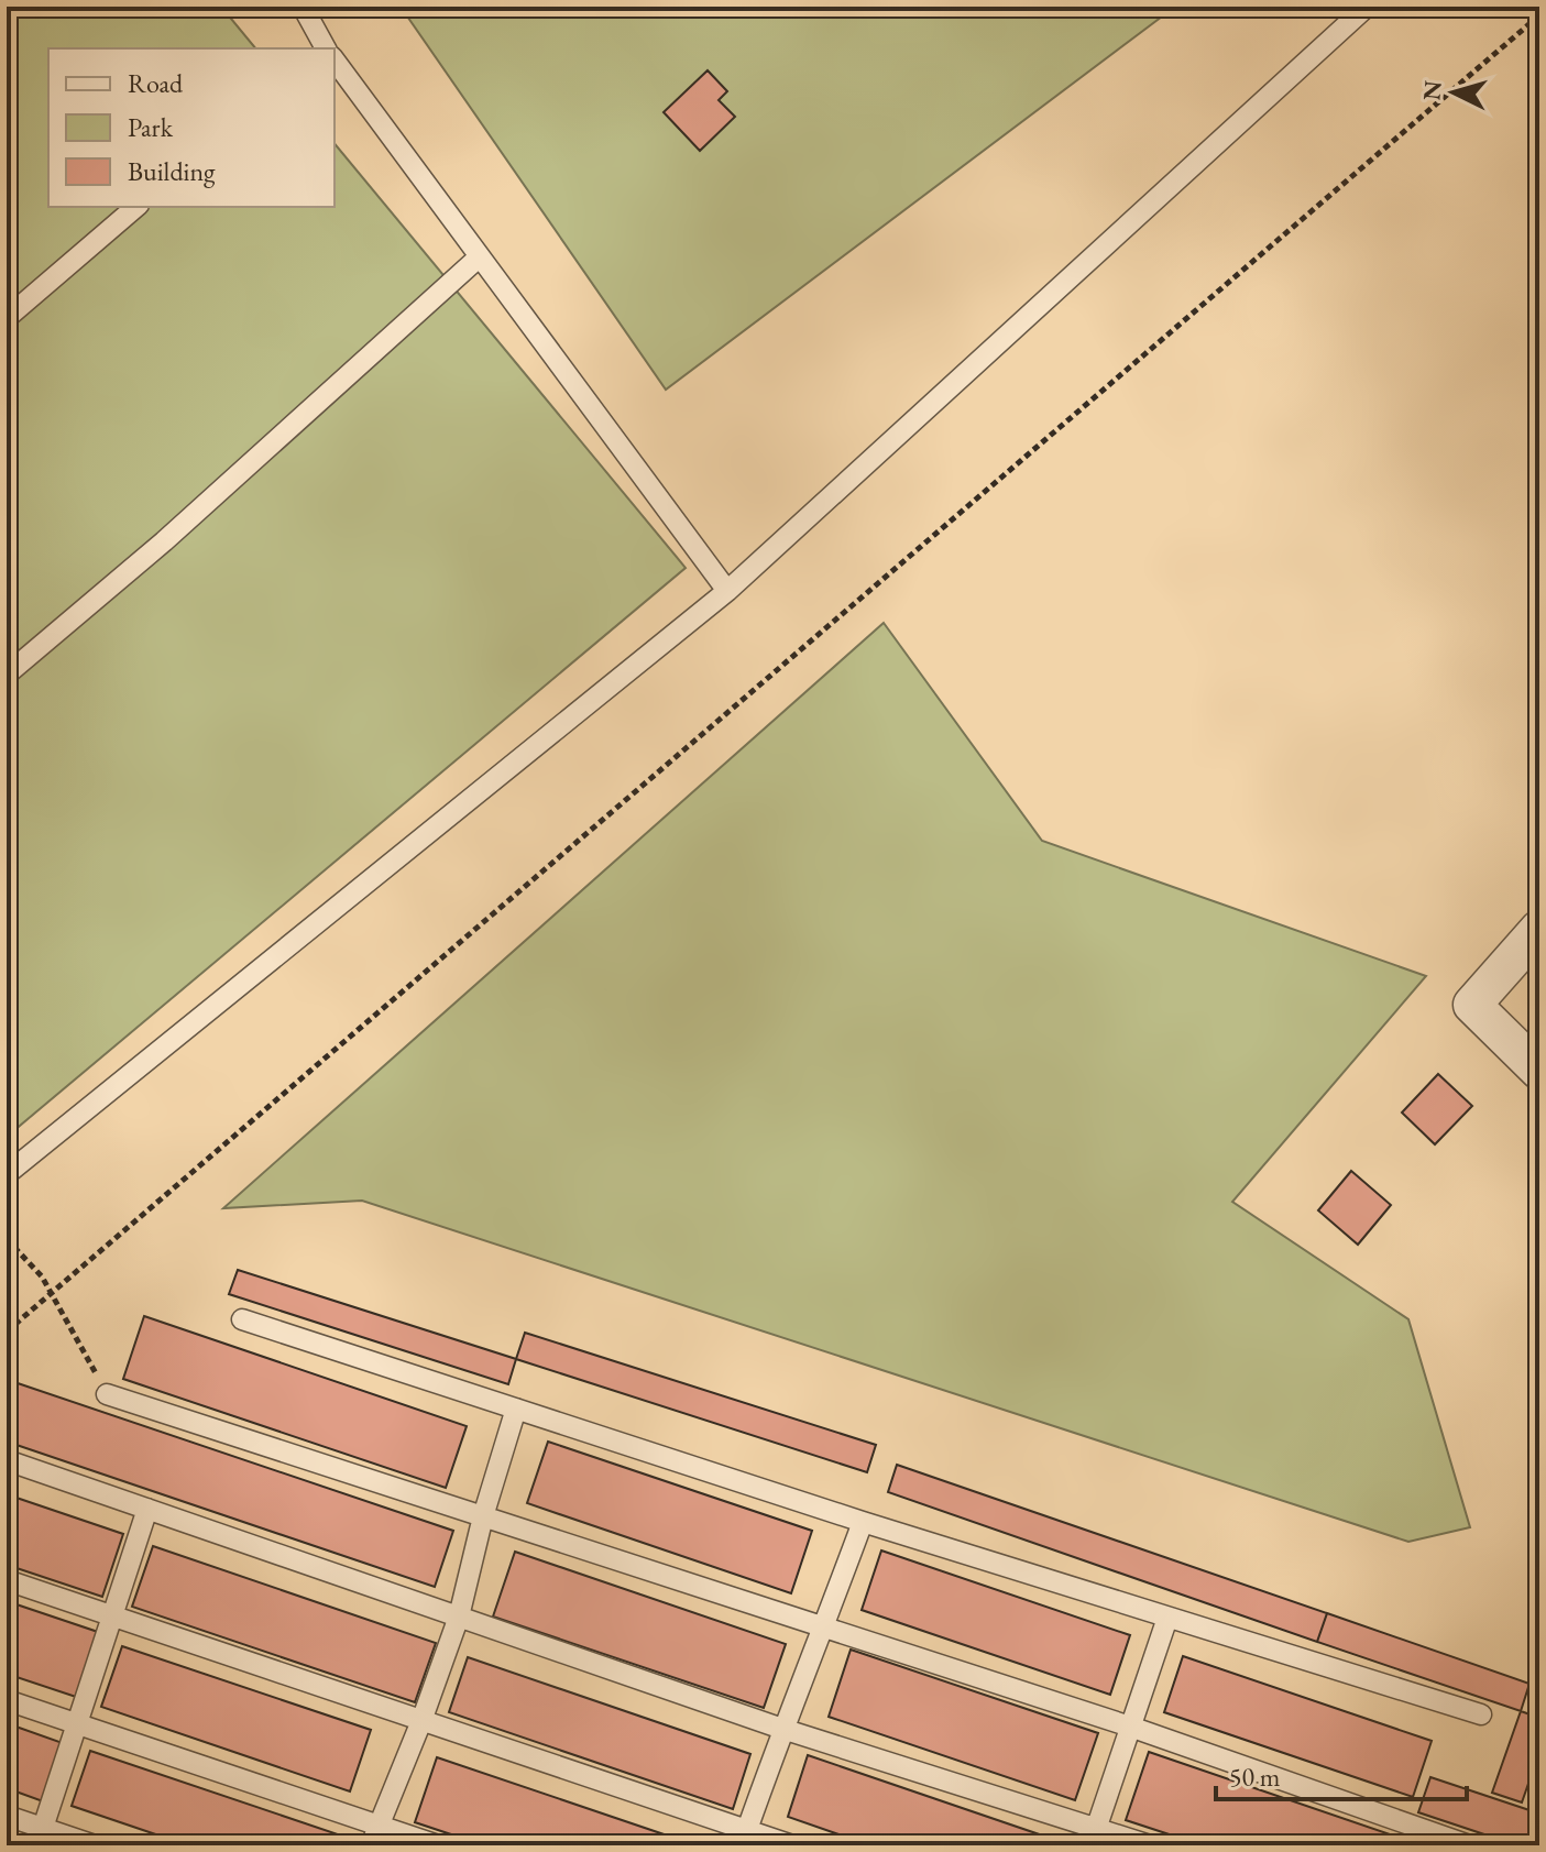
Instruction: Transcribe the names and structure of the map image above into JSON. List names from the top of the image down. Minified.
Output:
{"legend":["Road","Park","Building"],"scale_bar":"50 m","north":"left"}
